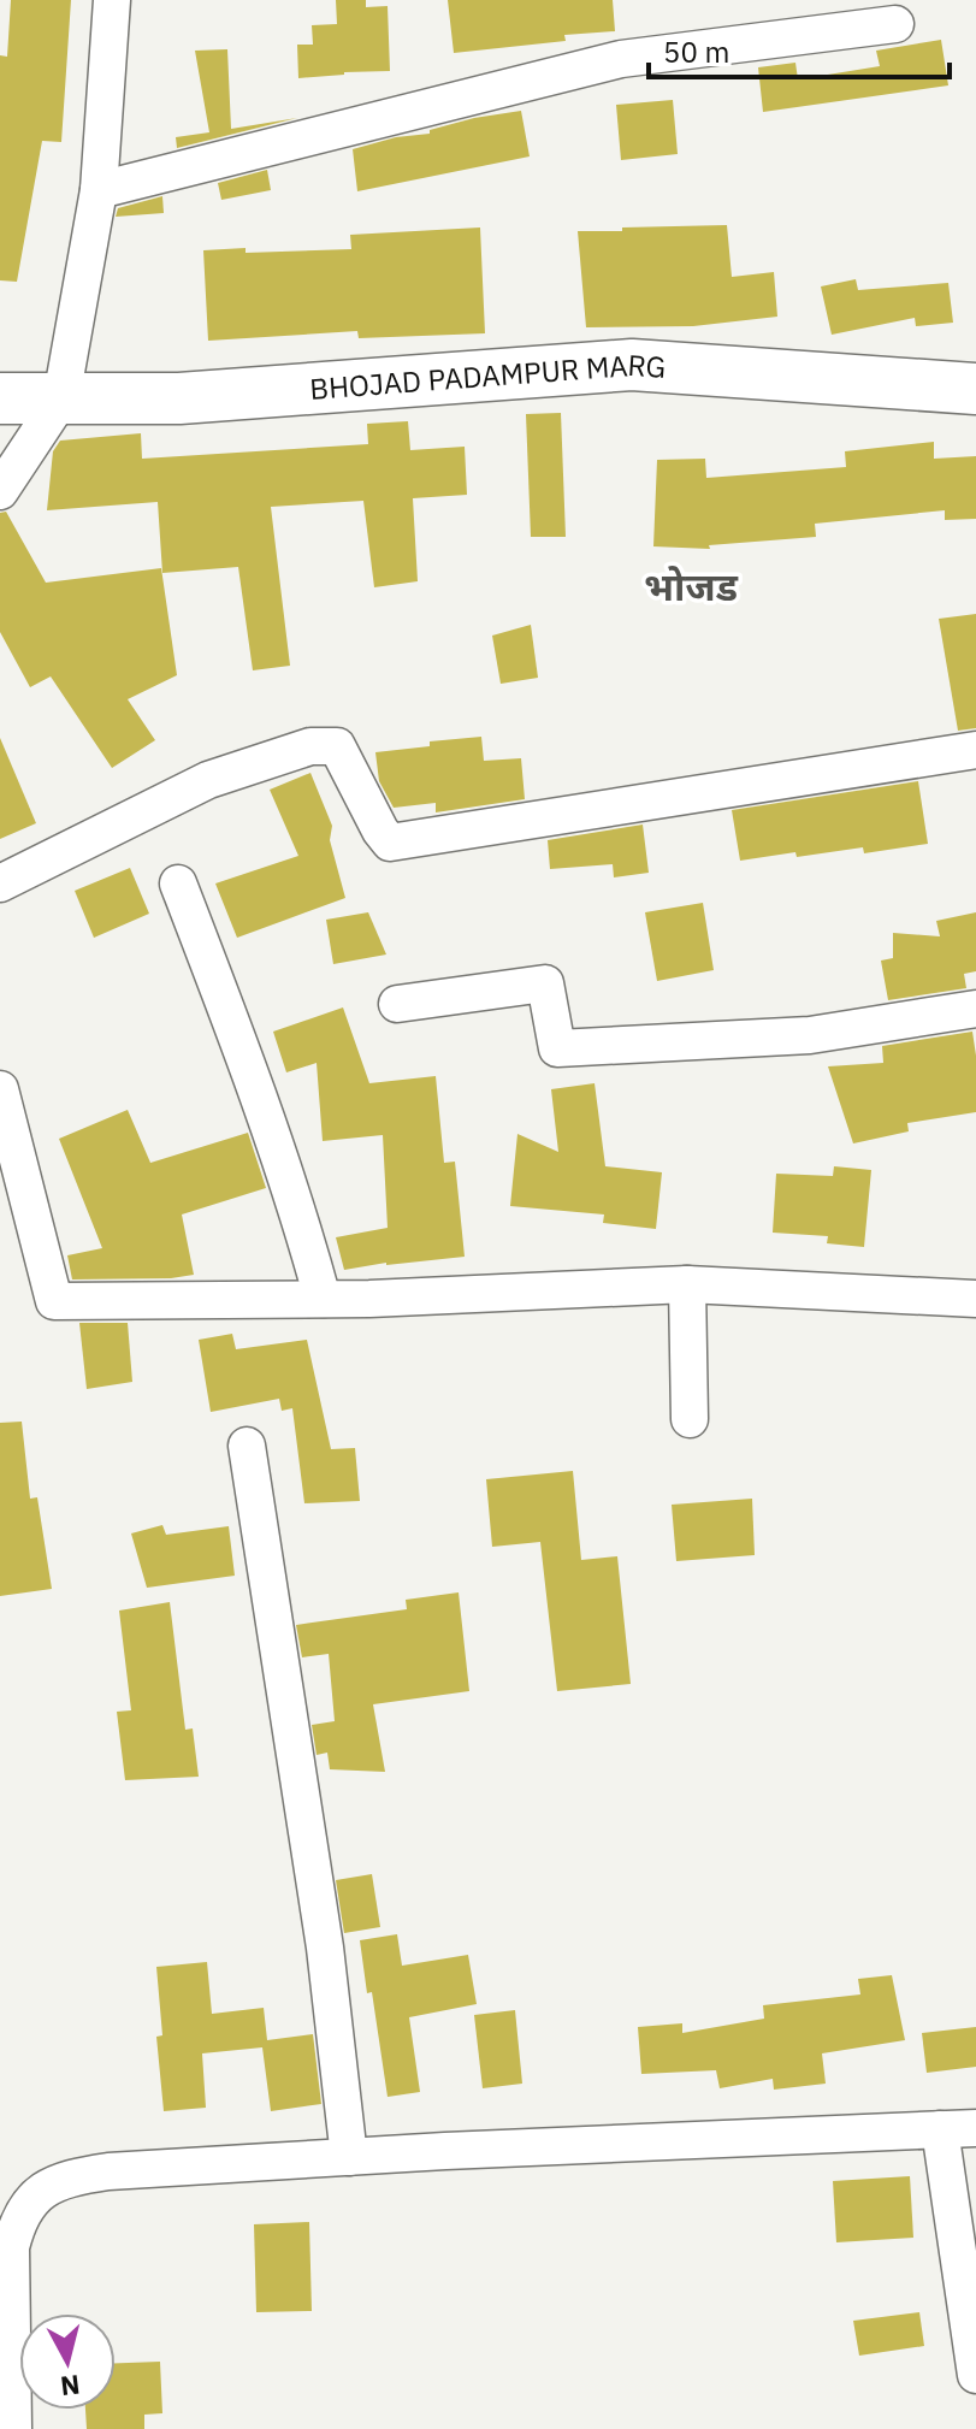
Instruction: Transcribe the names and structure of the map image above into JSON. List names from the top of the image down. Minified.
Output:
{"streets":{"street":["BHOJAD PADAMPUR MARG"]},"districts":["भोजड"],"scale_bar":"50 m","north":"bottom"}
